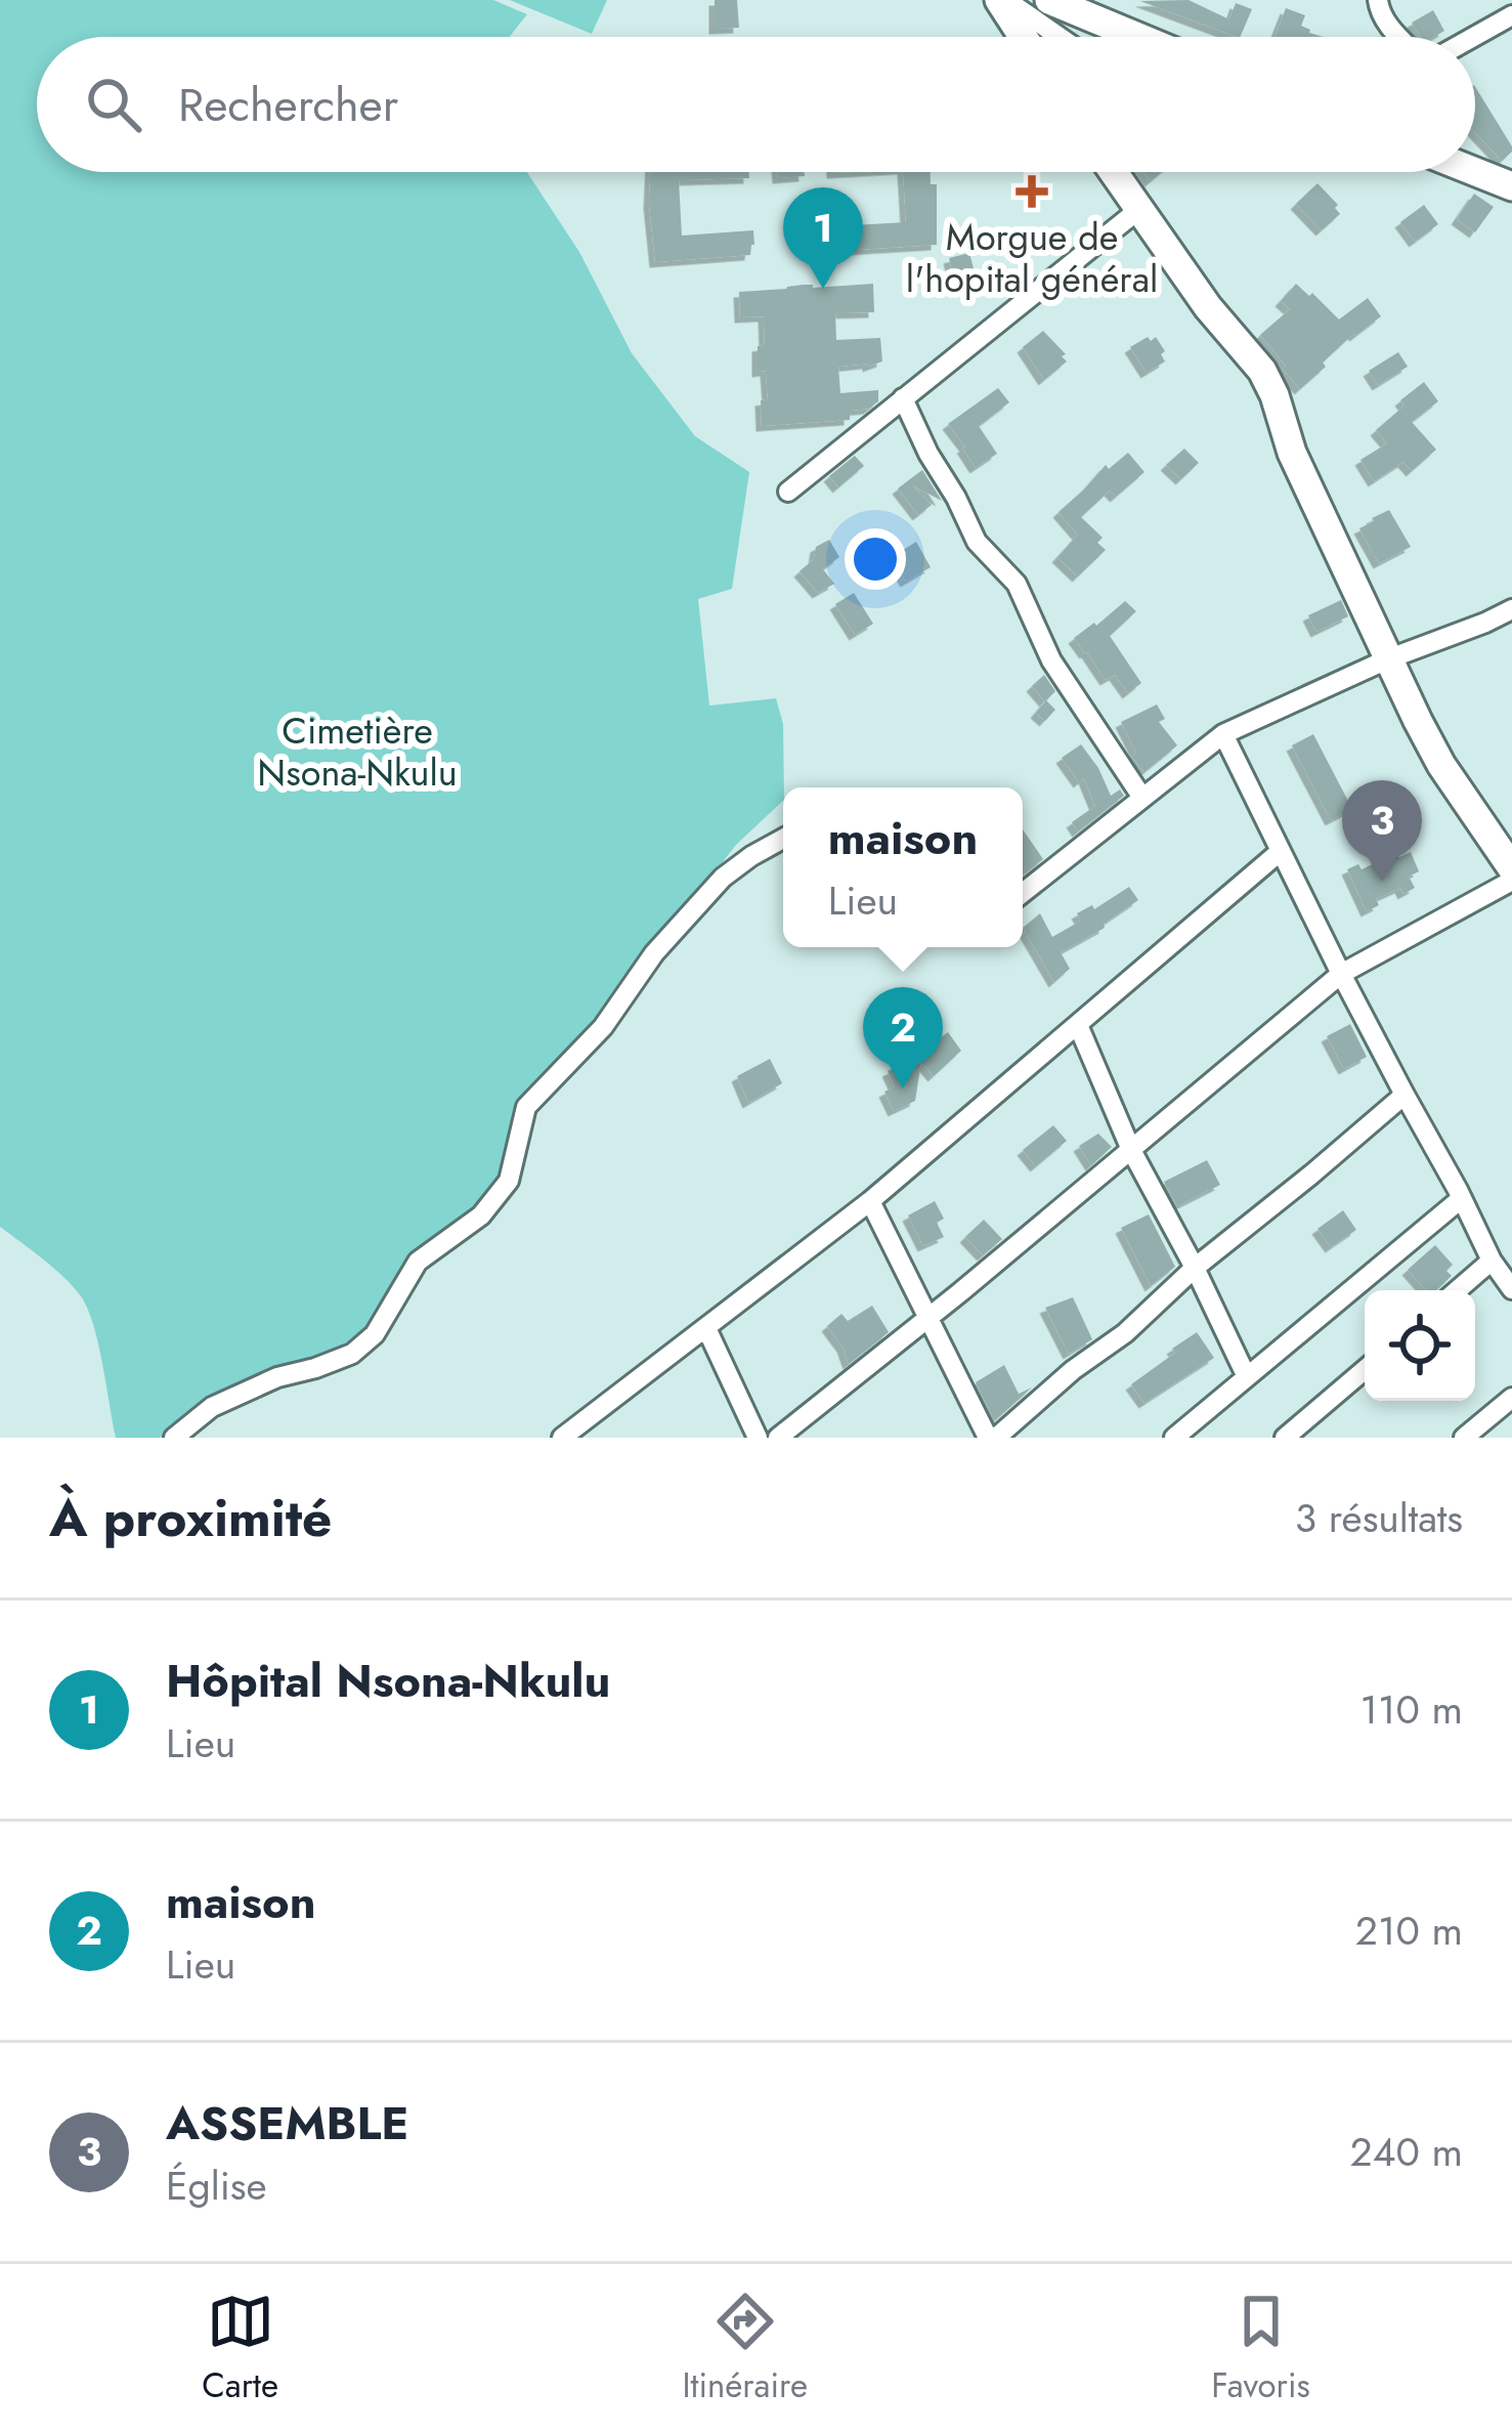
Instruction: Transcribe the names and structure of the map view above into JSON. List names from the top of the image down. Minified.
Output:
{"parks":["Cimetière Nsona-Nkulu"],"places":{"health":["Morgue de l'hopital général"]},"page":{"search":"Rechercher","pins":["1","3","2"],"popup":["maison","Lieu"],"heading":["À proximité","3 résultats"],"list":[{"mark":"1","name":"Hôpital Nsona-Nkulu","note":"Lieu","value":"110 m"},{"mark":"2","name":"maison","note":"Lieu","value":"210 m"},{"mark":"3","name":"ASSEMBLE","note":"Église","value":"240 m"}],"nav":["Carte","Itinéraire","Favoris"]}}
